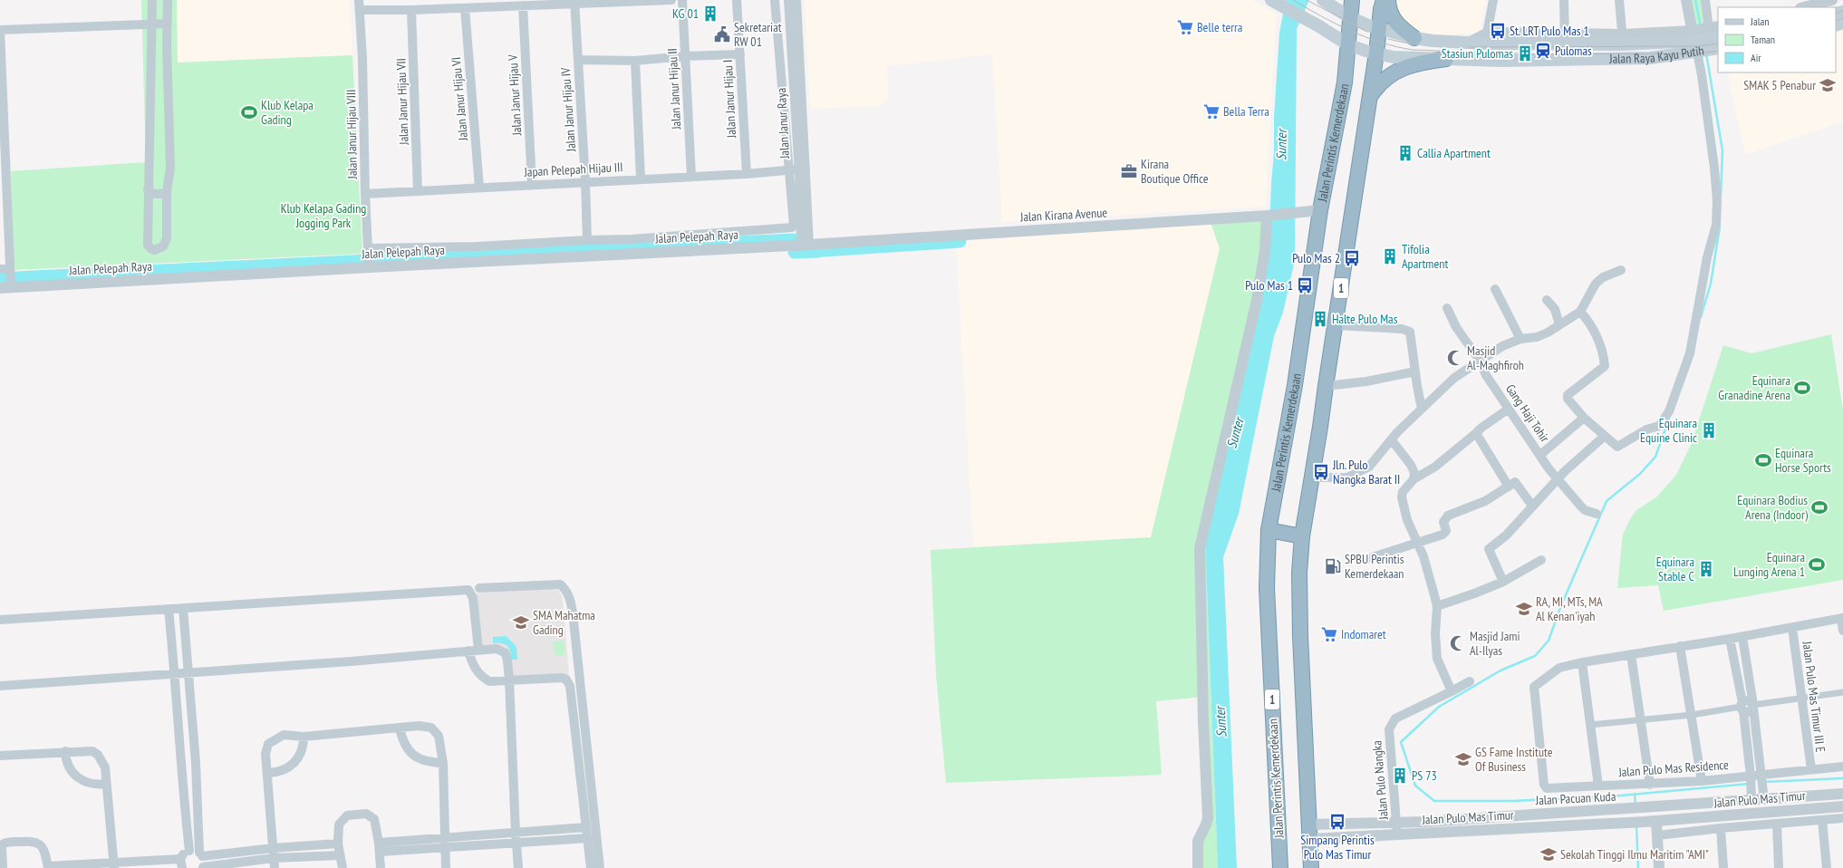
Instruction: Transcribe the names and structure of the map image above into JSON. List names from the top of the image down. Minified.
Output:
{"streets":{"highway":["Jalan Perintis Kemerdekaan","1"],"main road":["Jalan Raya Kayu Putih"],"street":["Jalan Janur Hijau II","Jalan Janur Hijau V","Jalan Janur Hijau VI","Jalan Janur Hijau I","Jalan Janur Hijau VII","Jalan Janur Hijau IV","Jalan Janur Raya","Jalan Janur Hijau VIII","Japan Pelepah Hijau III","Jalan Kirana Avenue","Jalan Pelepah Raya","Gang Haji Tohir","Jalan Pulo Mas Timur III E","Jalan Pulo Mas Residence","Jalan Pulo Nangka","Jalan Pacuan Kuda","Jalan Pulo Mas Timur"]},"crossings":[["Jalan Raya Kayu Putih","Jalan Perintis Kemerdekaan"],["Jalan Raya Kayu Putih","1"],["Jalan Janur Hijau II","Japan Pelepah Hijau III"],["Jalan Janur Hijau V","Japan Pelepah Hijau III"],["Jalan Janur Hijau VI","Japan Pelepah Hijau III"],["Jalan Janur Hijau I","Japan Pelepah Hijau III"],["Jalan Janur Hijau VII","Japan Pelepah Hijau III"],["Jalan Janur Hijau IV","Japan Pelepah Hijau III"],["Jalan Janur Hijau IV","Jalan Pelepah Raya"],["Jalan Janur Raya","Japan Pelepah Hijau III"],["Jalan Janur Raya","Jalan Kirana Avenue"],["Jalan Janur Raya","Jalan Pelepah Raya"],["Jalan Janur Hijau VIII","Japan Pelepah Hijau III"],["Jalan Janur Hijau VIII","Jalan Pelepah Raya"],["Jalan Perintis Kemerdekaan","Jalan Kirana Avenue"],["Japan Pelepah Hijau III","Jalan Pelepah Raya"],["Jalan Kirana Avenue","Jalan Pelepah Raya"],["1","Jalan Pacuan Kuda"],["1","Jalan Pulo Mas Timur"],["Jalan Pulo Mas Timur III E","Jalan Pulo Mas Residence"],["Jalan Pulo Nangka","Jalan Pacuan Kuda"],["Jalan Pulo Nangka","Jalan Pulo Mas Timur"],["Jalan Pacuan Kuda","Jalan Pulo Mas Timur"]],"water":["Sunter"],"parks":["Klub Kelapa Gading Jogging Park"],"places":{"building":["KG 01","Stasiun Pulomas","Callia Apartment","Tifolia Apartment","Halte Pulo Mas","Equinara Equine Clinic","Equinara Stable C","PS 73"],"supermarket":["Belle terra","Bella Terra","Indomaret"],"bus stop":["St. LRT Pulo Mas 1","Pulo Mas 2","Pulo Mas 1","Jln. Pulo Nangka Barat II","Simpang Perintis Pulo Mas Timur"],"public building":["Sekretariat RW 01"],"station":["Pulomas"],"school or university":["SMAK 5 Penabur","RA, MI, MTs, MA Al Kenan'iyah","SMA Mahatma Gading","GS Fame Institute Of Business","Sekolah Tinggi Ilmu Maritim \"AMI\""],"sports":["Klub Kelapa Gading","Equinara Granadine Arena","Equinara Horse Sports","Equinara Bodius Arena (Indoor)","Equinara Lunging Arena 1"],"office":["Kirana Boutique Office"],"mosque":["Masjid Al-Maghfiroh","Masjid Jami Al-Ilyas"],"fuel station":["SPBU Perintis Kemerdekaan"]},"legend":["Jalan","Taman","Air"]}
